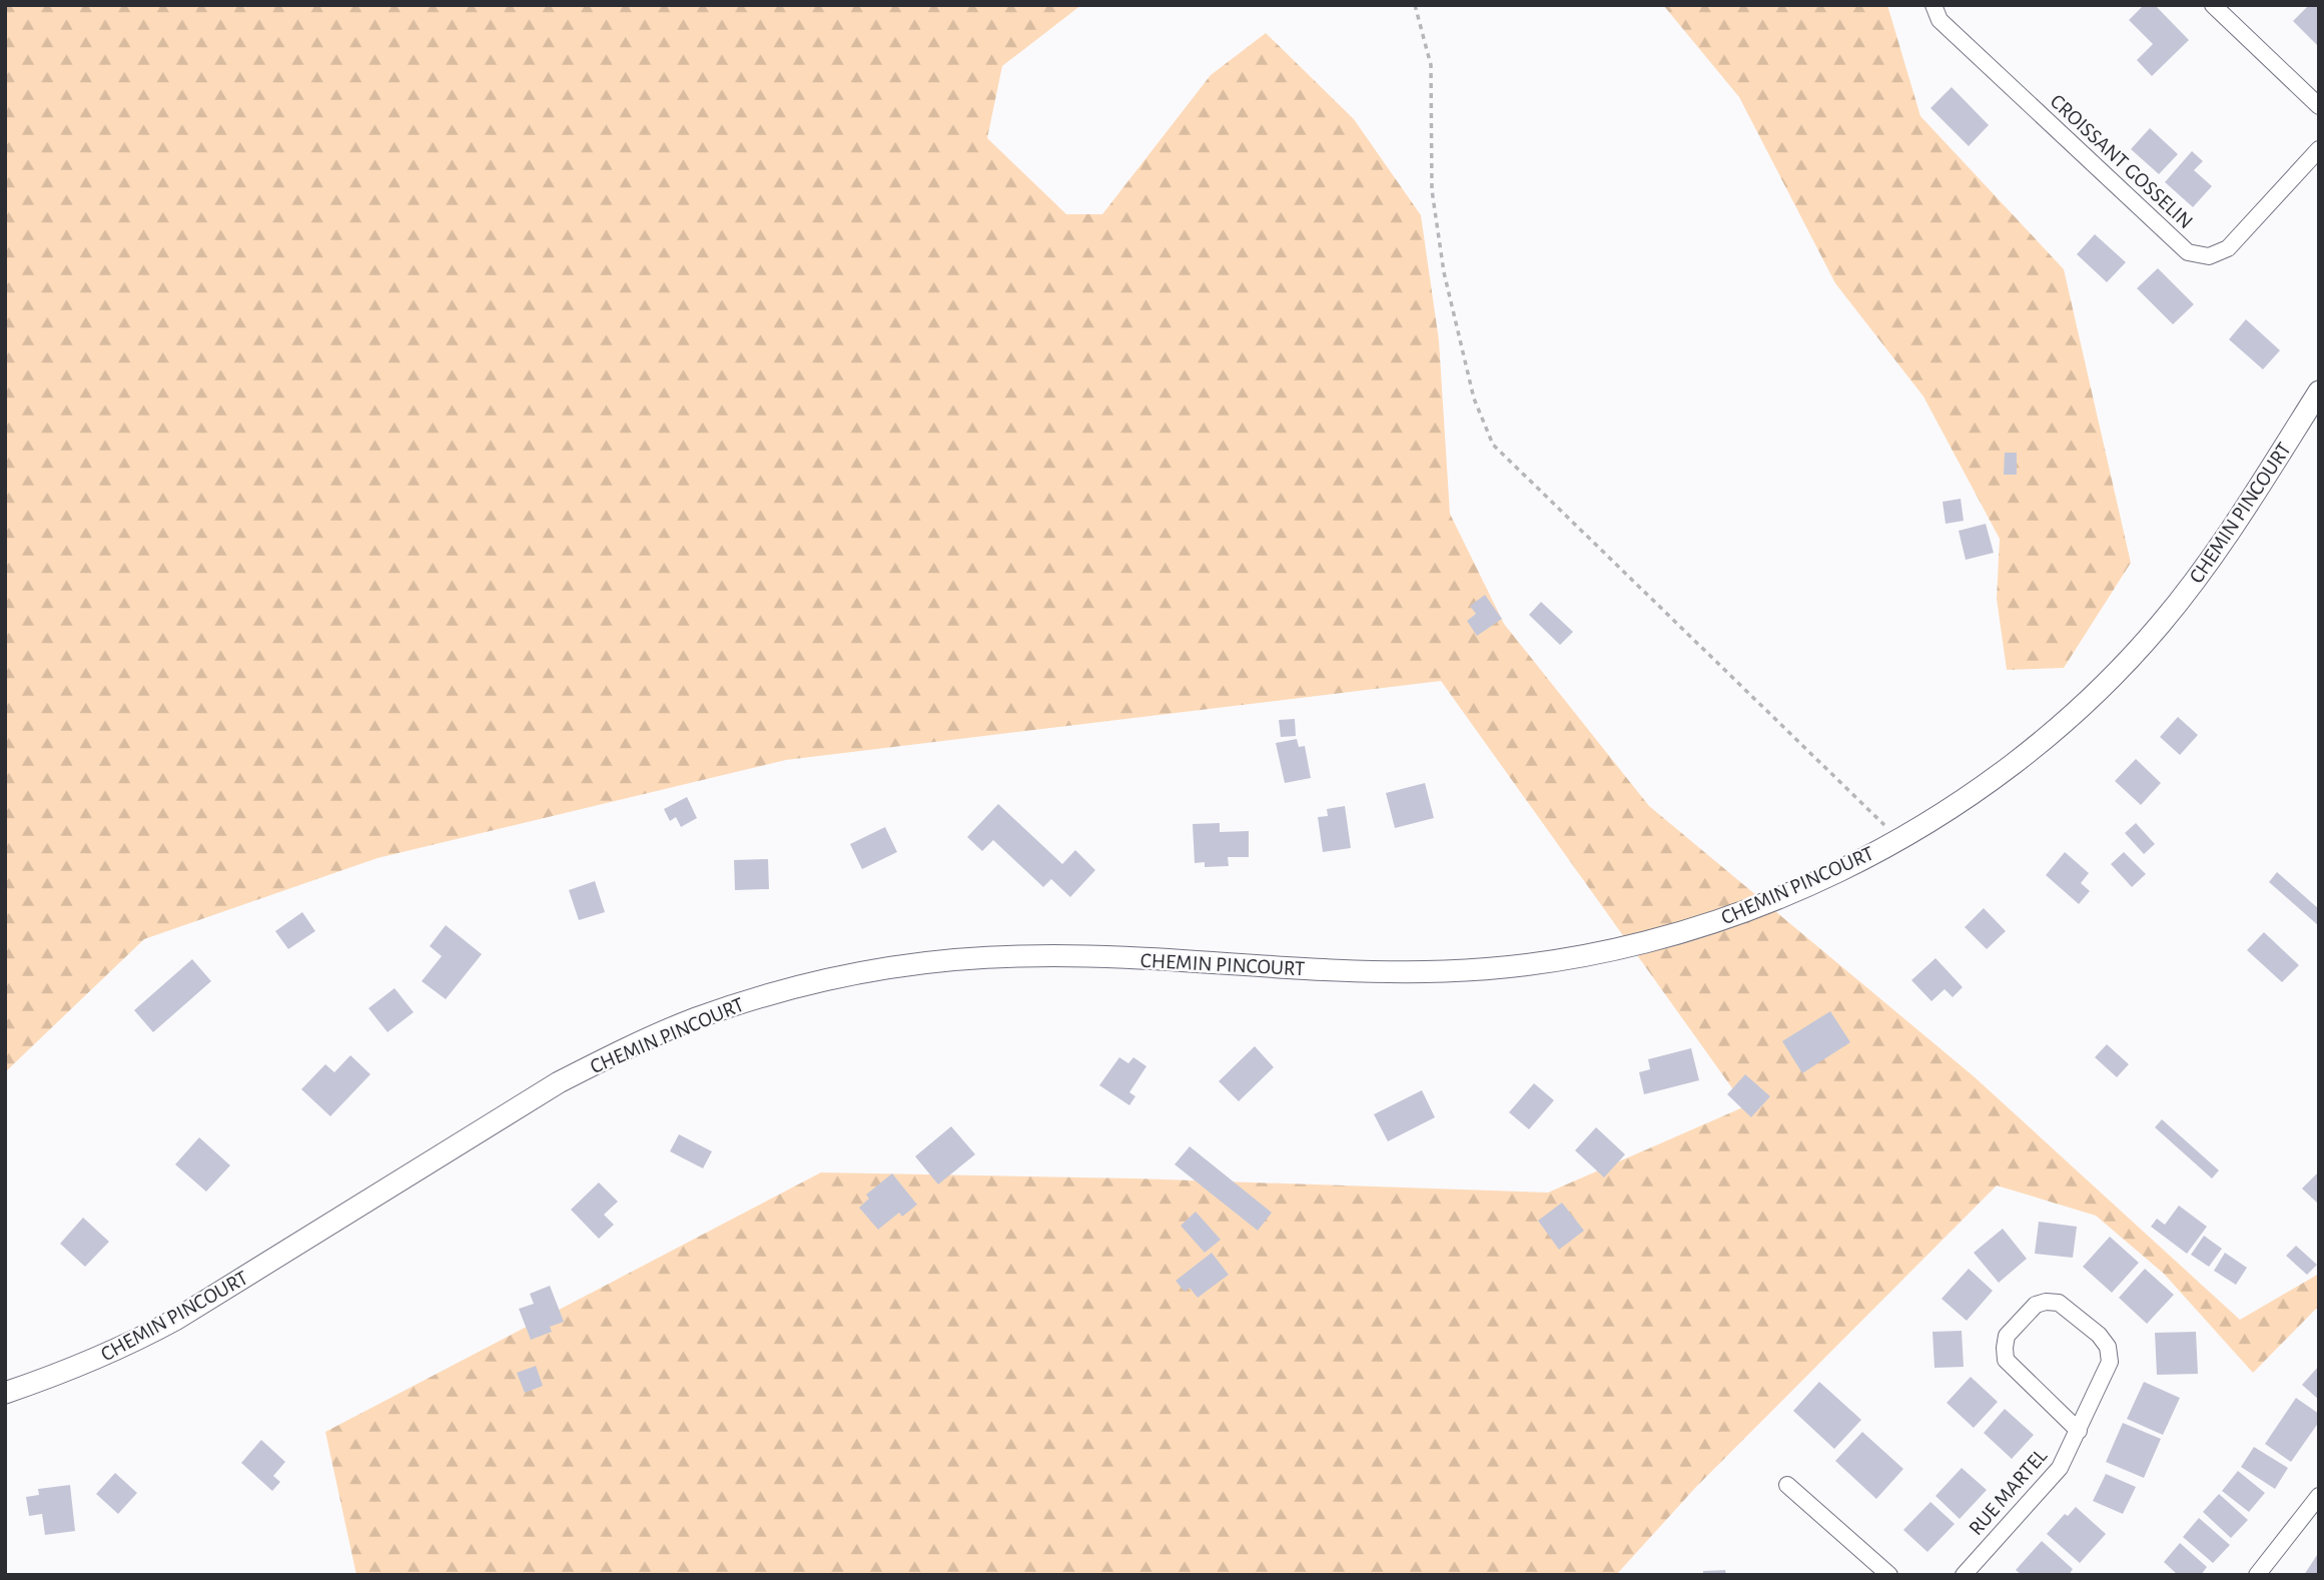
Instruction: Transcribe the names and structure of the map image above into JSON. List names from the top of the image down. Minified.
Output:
{"streets":{"street":["CROISSANT GOSSELIN","CHEMIN PINCOURT","RUE MARTEL"]}}
